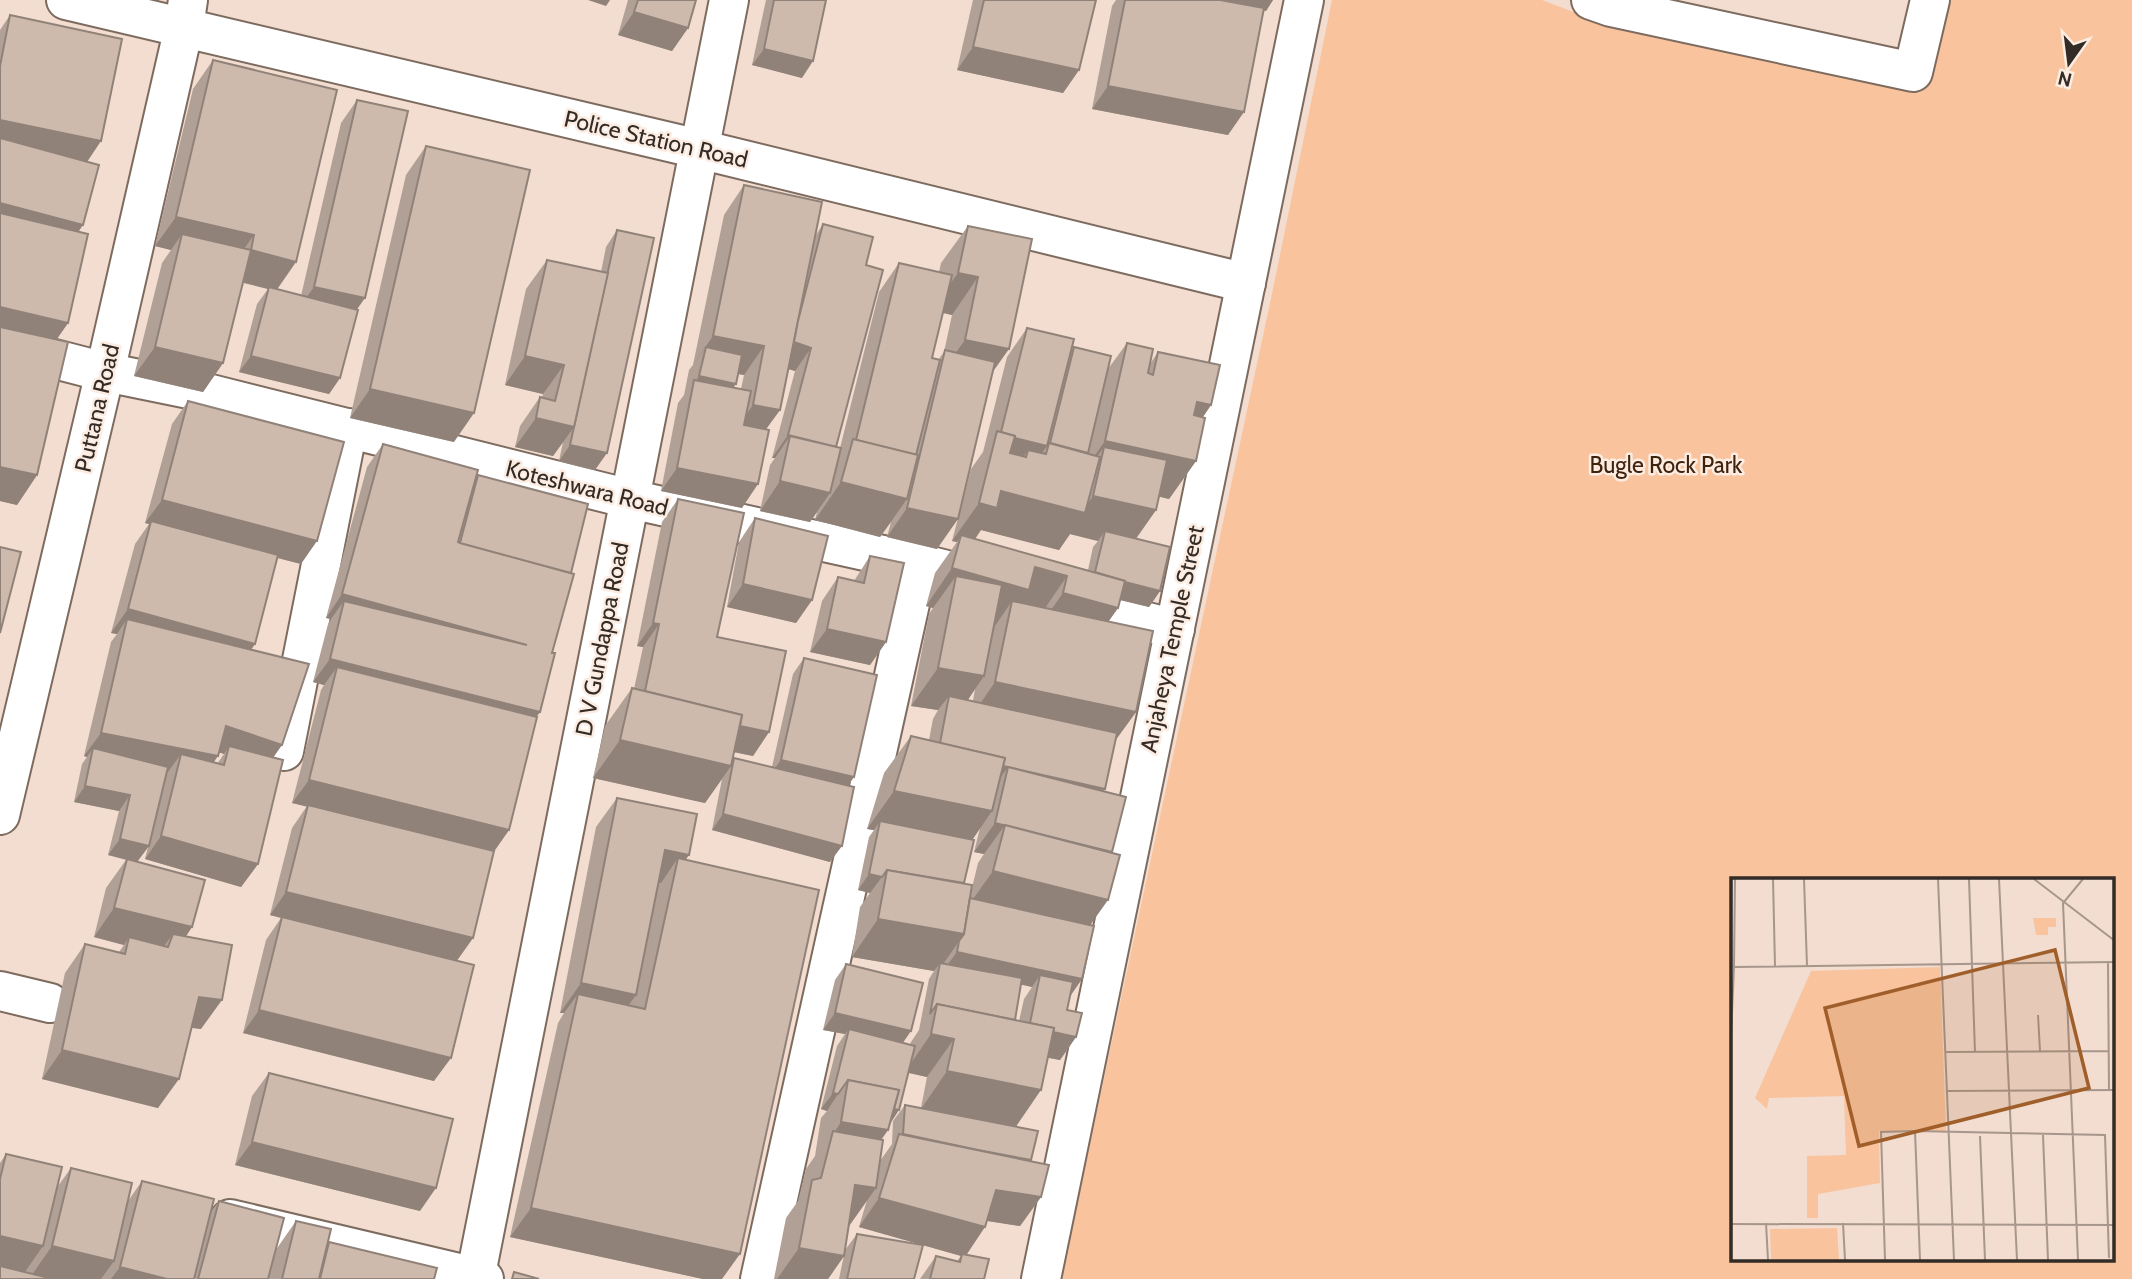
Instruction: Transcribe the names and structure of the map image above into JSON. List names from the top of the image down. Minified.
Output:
{"streets":{"street":["Police Station Road","Puttana Road","Koteshwara Road","D V Gundappa Road","Anjaheya Temple Street"]},"crossings":[["Police Station Road","Puttana Road"],["Police Station Road","D V Gundappa Road"],["Police Station Road","Anjaheya Temple Street"],["Puttana Road","Koteshwara Road"],["Koteshwara Road","D V Gundappa Road"],["Koteshwara Road","Anjaheya Temple Street"]],"parks":["Bugle Rock Park"],"north":"bottom"}
